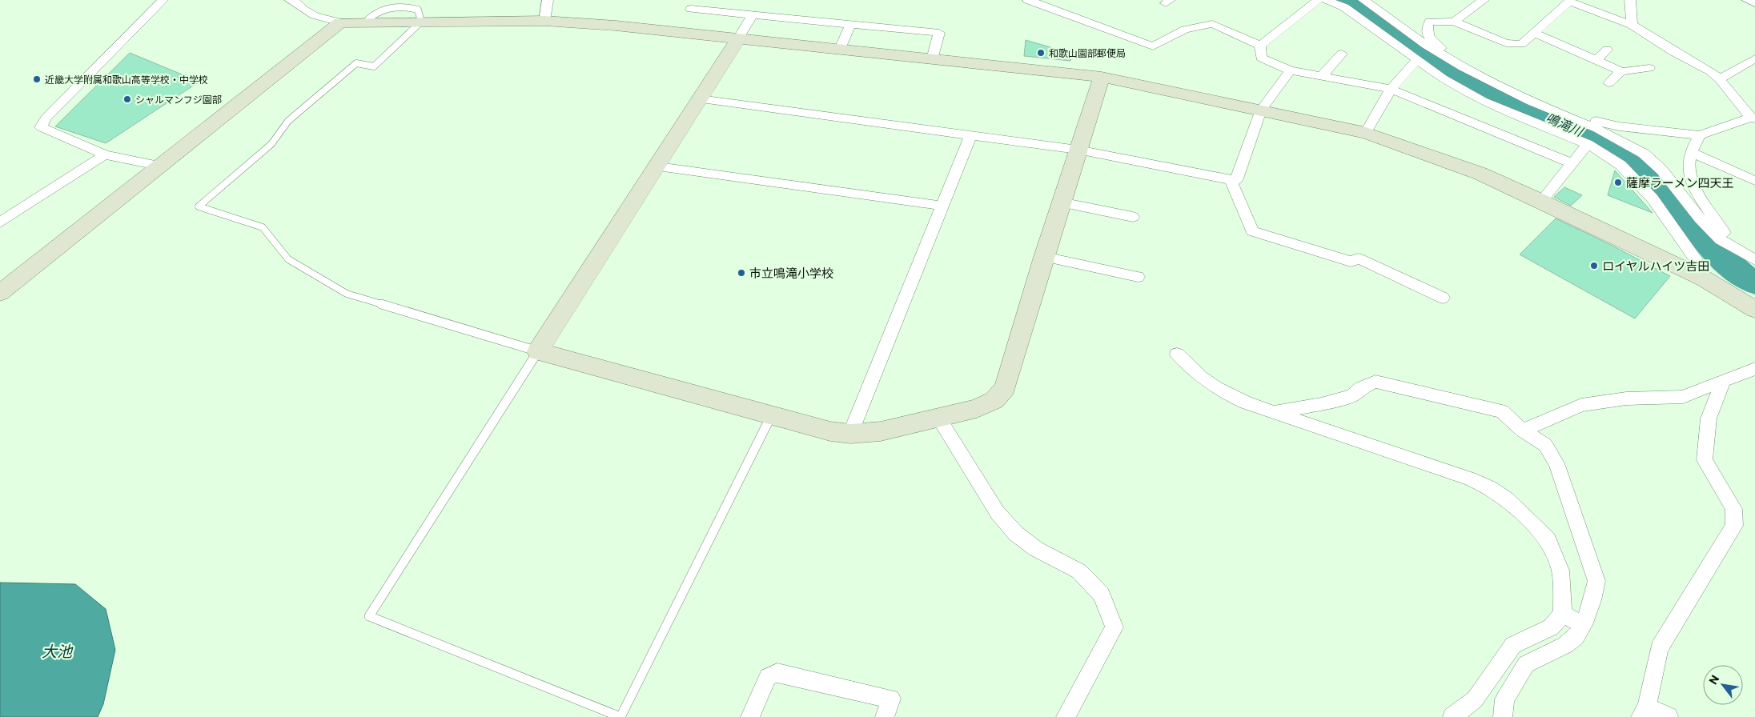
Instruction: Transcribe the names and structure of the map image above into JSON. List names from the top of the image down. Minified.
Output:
{"water":["鳴滝川","大池"],"places":["和歌山園部郵便局","近畿大学附属和歌山高等学校・中学校","シャルマンフジ園部","薩摩ラーメン四天王","ロイヤルハイツ吉田","市立鳴滝小学校"],"north":"top left"}
